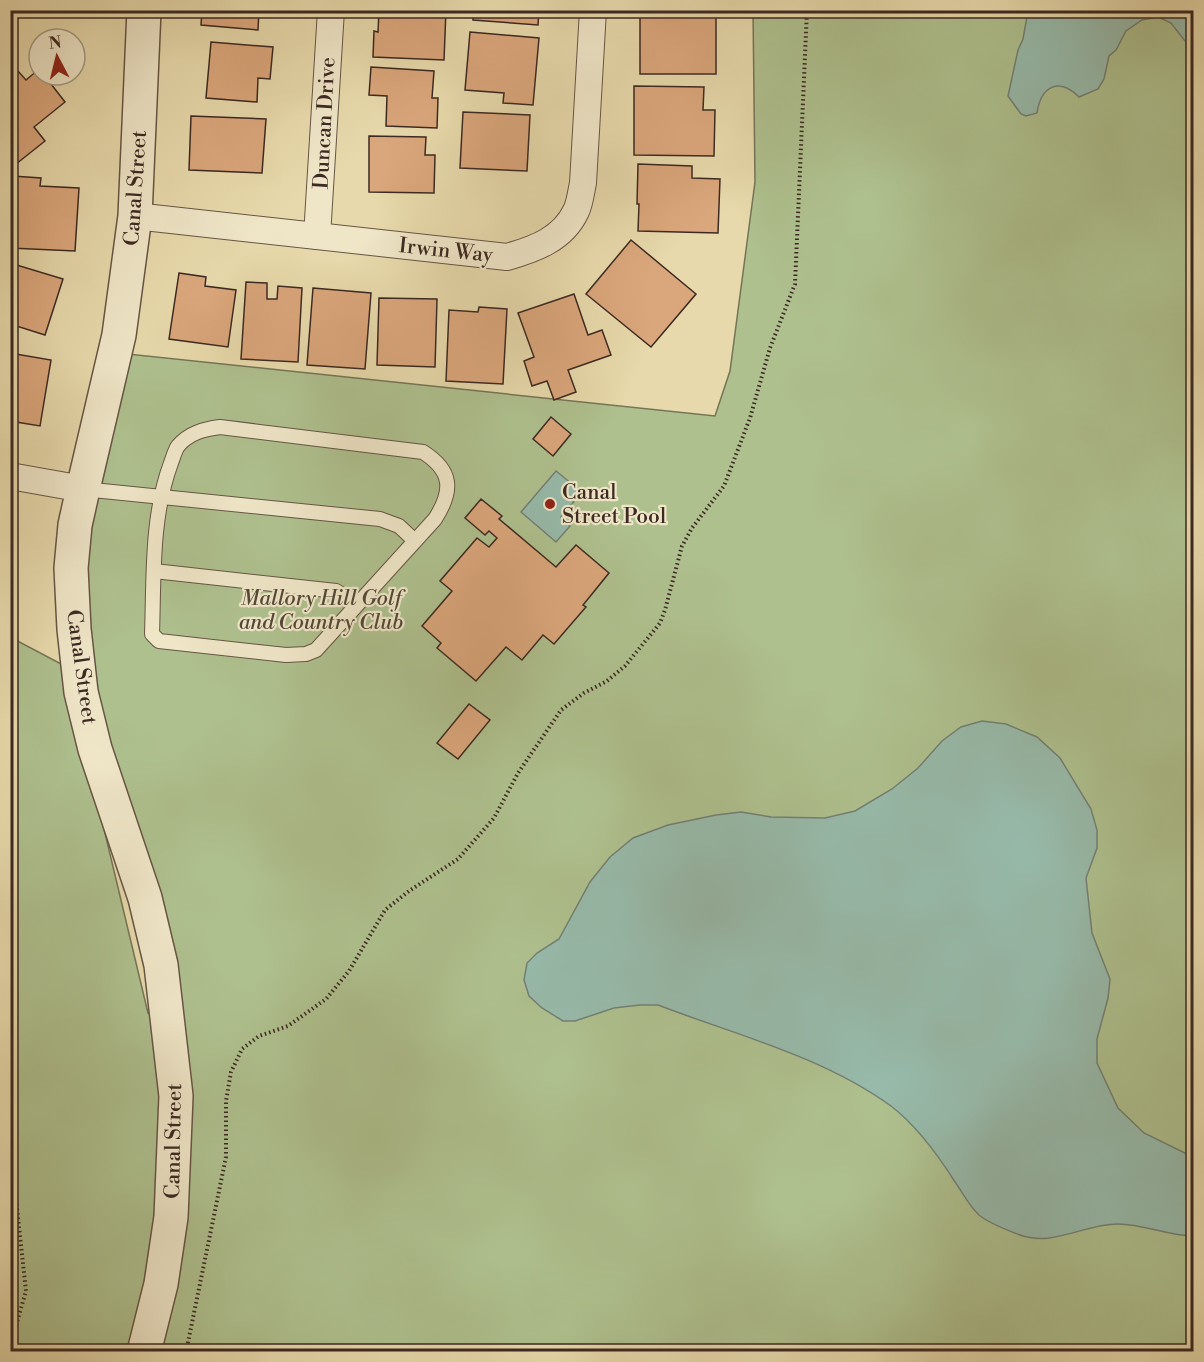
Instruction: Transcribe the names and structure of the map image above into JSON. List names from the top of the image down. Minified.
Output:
{"streets":{"street":["Duncan Drive","Canal Street","Irwin Way"]},"crossings":[["Duncan Drive","Irwin Way"],["Canal Street","Irwin Way"]],"parks":["Mallory Hill Golf and Country Club"],"places":["Canal Street Pool"],"north":"top"}
